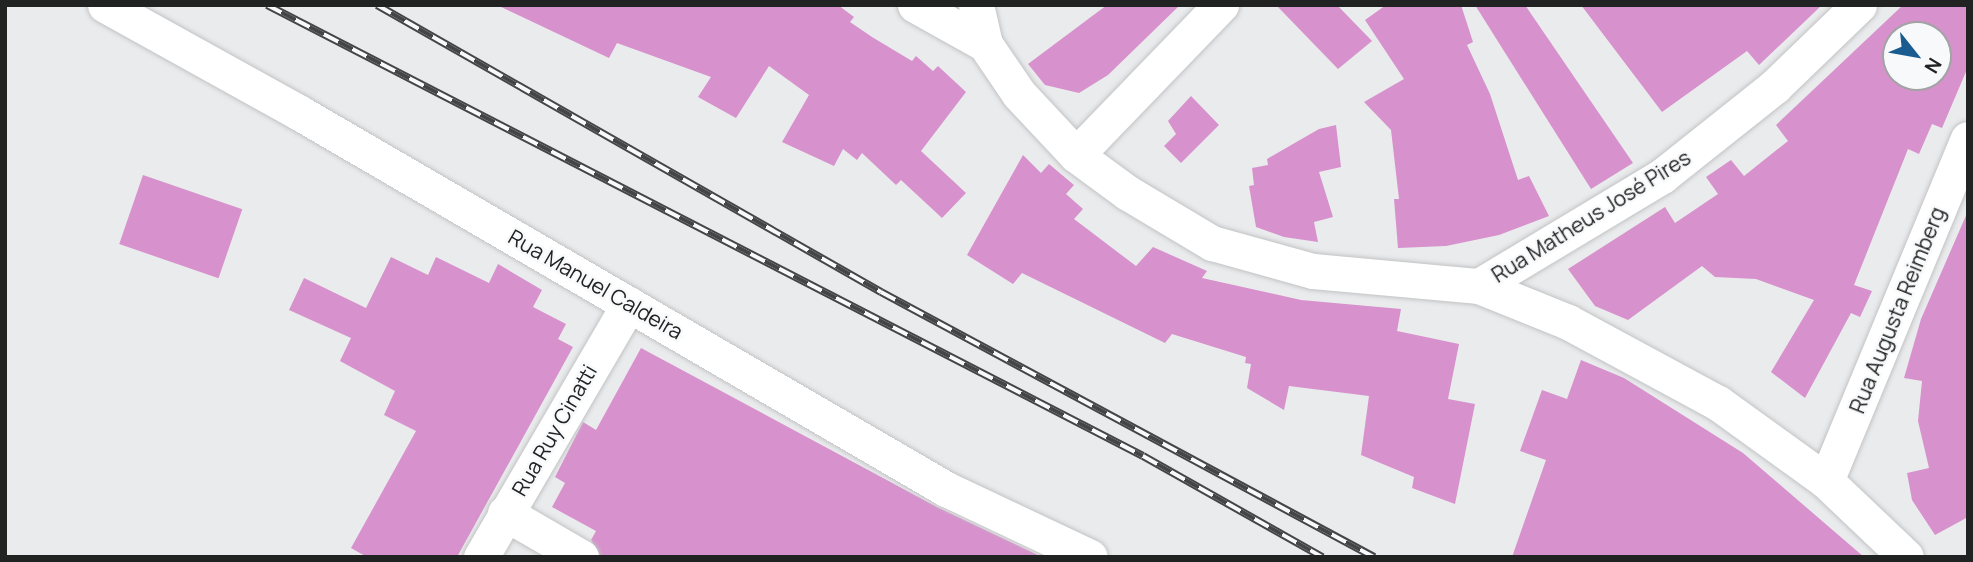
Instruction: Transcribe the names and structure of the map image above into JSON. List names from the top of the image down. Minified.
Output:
{"streets":{"street":["Rua Matheus José Pires","Rua Manuel Caldeira","Rua Augusta Reimberg","Rua Ruy Cinatti"]},"crossings":[["Rua Manuel Caldeira","Rua Ruy Cinatti"]],"north":"bottom right"}
